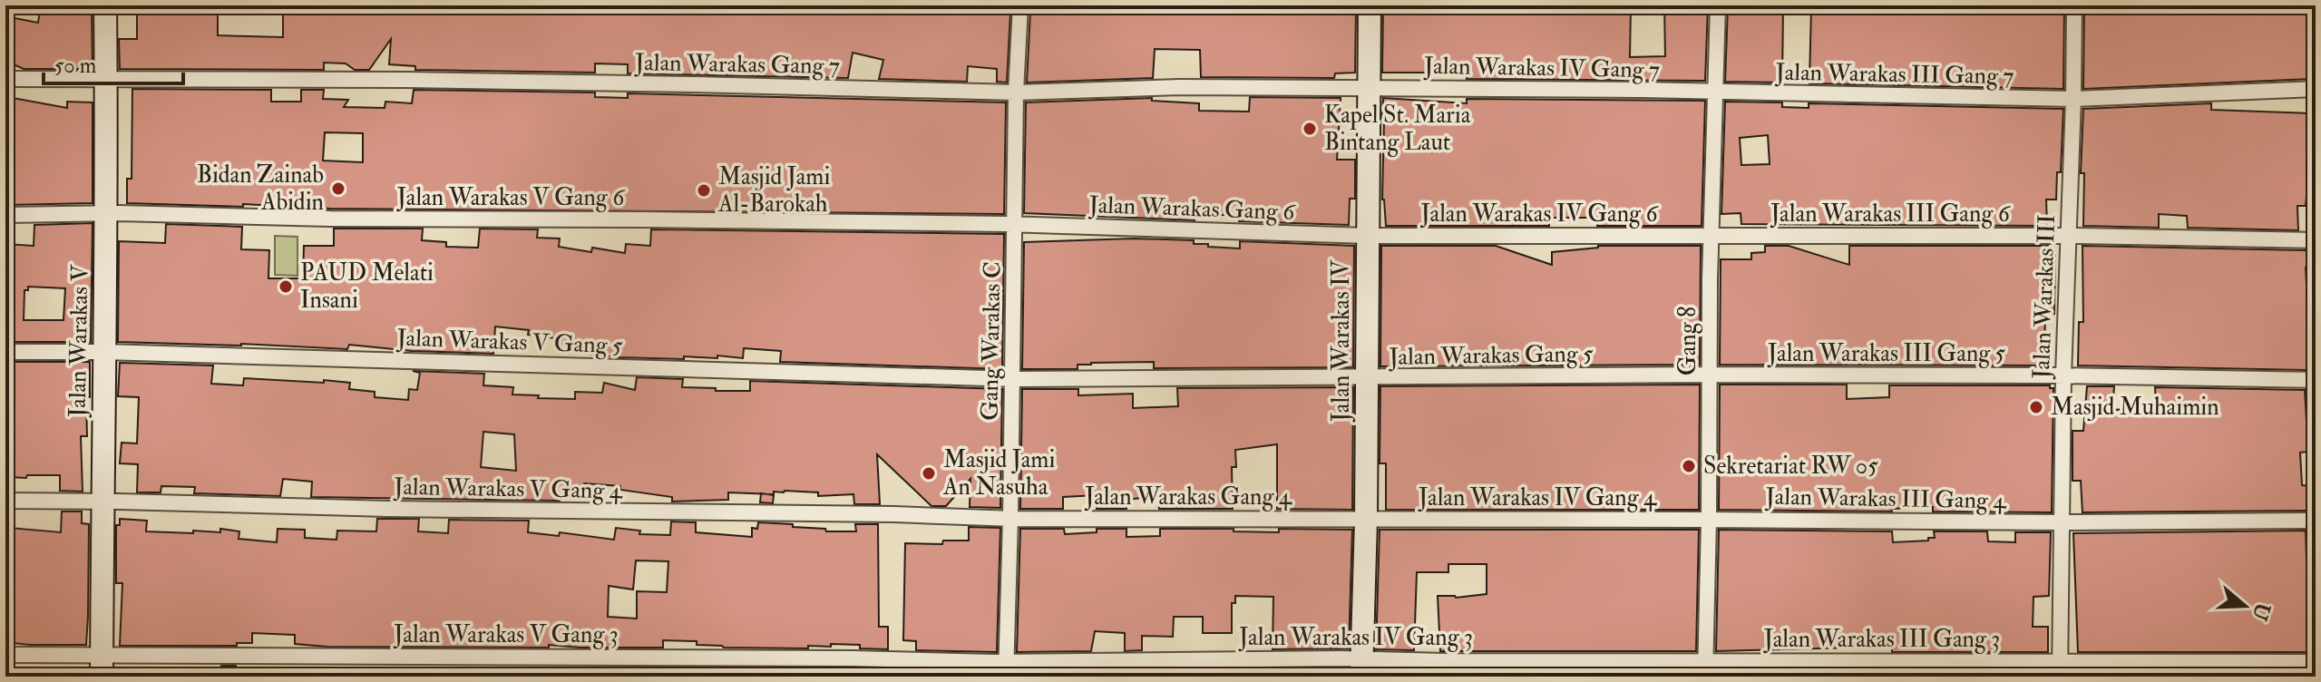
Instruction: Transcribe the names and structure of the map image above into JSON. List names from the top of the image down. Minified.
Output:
{"streets":{"street":["Jalan Warakas Gang 7","Jalan Warakas IV Gang 7","Jalan Warakas III Gang 7","Jalan Warakas V Gang 6","Jalan Warakas Gang 6","Jalan Warakas IV Gang 6","Jalan Warakas III Gang 6","Jalan Warakas III","Jalan Warakas V","Gang Warakas C","Jalan Warakas IV","Gang 8","Jalan Warakas V Gang 5","Jalan Warakas III Gang 5","Jalan Warakas Gang 5","Jalan Warakas V Gang 4","Jalan Warakas Gang 4","Jalan Warakas IV Gang 4","Jalan Warakas III Gang 4","Jalan Warakas V Gang 3","Jalan Warakas IV Gang 3","Jalan Warakas III Gang 3"]},"crossings":[["Jalan Warakas Gang 7","Jalan Warakas IV Gang 7"],["Jalan Warakas Gang 7","Jalan Warakas V"],["Jalan Warakas Gang 7","Gang Warakas C"],["Jalan Warakas Gang 7","Jalan Warakas IV"],["Jalan Warakas IV Gang 7","Jalan Warakas III Gang 7"],["Jalan Warakas IV Gang 7","Jalan Warakas IV"],["Jalan Warakas IV Gang 7","Gang 8"],["Jalan Warakas III Gang 7","Jalan Warakas III"],["Jalan Warakas III Gang 7","Gang 8"],["Jalan Warakas V Gang 6","Jalan Warakas Gang 6"],["Jalan Warakas V Gang 6","Jalan Warakas V"],["Jalan Warakas V Gang 6","Gang Warakas C"],["Jalan Warakas Gang 6","Jalan Warakas IV Gang 6"],["Jalan Warakas Gang 6","Gang Warakas C"],["Jalan Warakas Gang 6","Jalan Warakas IV"],["Jalan Warakas IV Gang 6","Jalan Warakas III Gang 6"],["Jalan Warakas IV Gang 6","Jalan Warakas IV"],["Jalan Warakas IV Gang 6","Gang 8"],["Jalan Warakas III Gang 6","Jalan Warakas III"],["Jalan Warakas III Gang 6","Gang 8"],["Jalan Warakas III","Jalan Warakas III Gang 5"],["Jalan Warakas III","Jalan Warakas III Gang 4"],["Jalan Warakas III","Jalan Warakas III Gang 3"],["Jalan Warakas V","Jalan Warakas V Gang 5"],["Jalan Warakas V","Jalan Warakas V Gang 4"],["Jalan Warakas V","Jalan Warakas V Gang 3"],["Gang Warakas C","Jalan Warakas V Gang 5"],["Gang Warakas C","Jalan Warakas Gang 5"],["Gang Warakas C","Jalan Warakas V Gang 4"],["Gang Warakas C","Jalan Warakas Gang 4"],["Gang Warakas C","Jalan Warakas V Gang 3"],["Gang Warakas C","Jalan Warakas IV Gang 3"],["Jalan Warakas IV","Jalan Warakas Gang 5"],["Jalan Warakas IV","Jalan Warakas Gang 4"],["Jalan Warakas IV","Jalan Warakas IV Gang 4"],["Jalan Warakas IV","Jalan Warakas IV Gang 3"],["Gang 8","Jalan Warakas III Gang 5"],["Gang 8","Jalan Warakas Gang 5"],["Gang 8","Jalan Warakas IV Gang 4"],["Gang 8","Jalan Warakas III Gang 4"],["Gang 8","Jalan Warakas IV Gang 3"],["Gang 8","Jalan Warakas III Gang 3"],["Jalan Warakas V Gang 5","Jalan Warakas Gang 5"],["Jalan Warakas III Gang 5","Jalan Warakas Gang 5"],["Jalan Warakas V Gang 4","Jalan Warakas Gang 4"],["Jalan Warakas Gang 4","Jalan Warakas IV Gang 4"],["Jalan Warakas IV Gang 4","Jalan Warakas III Gang 4"],["Jalan Warakas V Gang 3","Jalan Warakas IV Gang 3"],["Jalan Warakas IV Gang 3","Jalan Warakas III Gang 3"]],"places":["Kapel St. Maria Bintang Laut","Bidan Zainab Abidin","Masjid Jami Al-Barokah","PAUD Melati Insani","Masjid Muhaimin","Sekretariat RW 05","Masjid Jami An Nasuha"],"scale_bar":"50 m","north":"right"}
